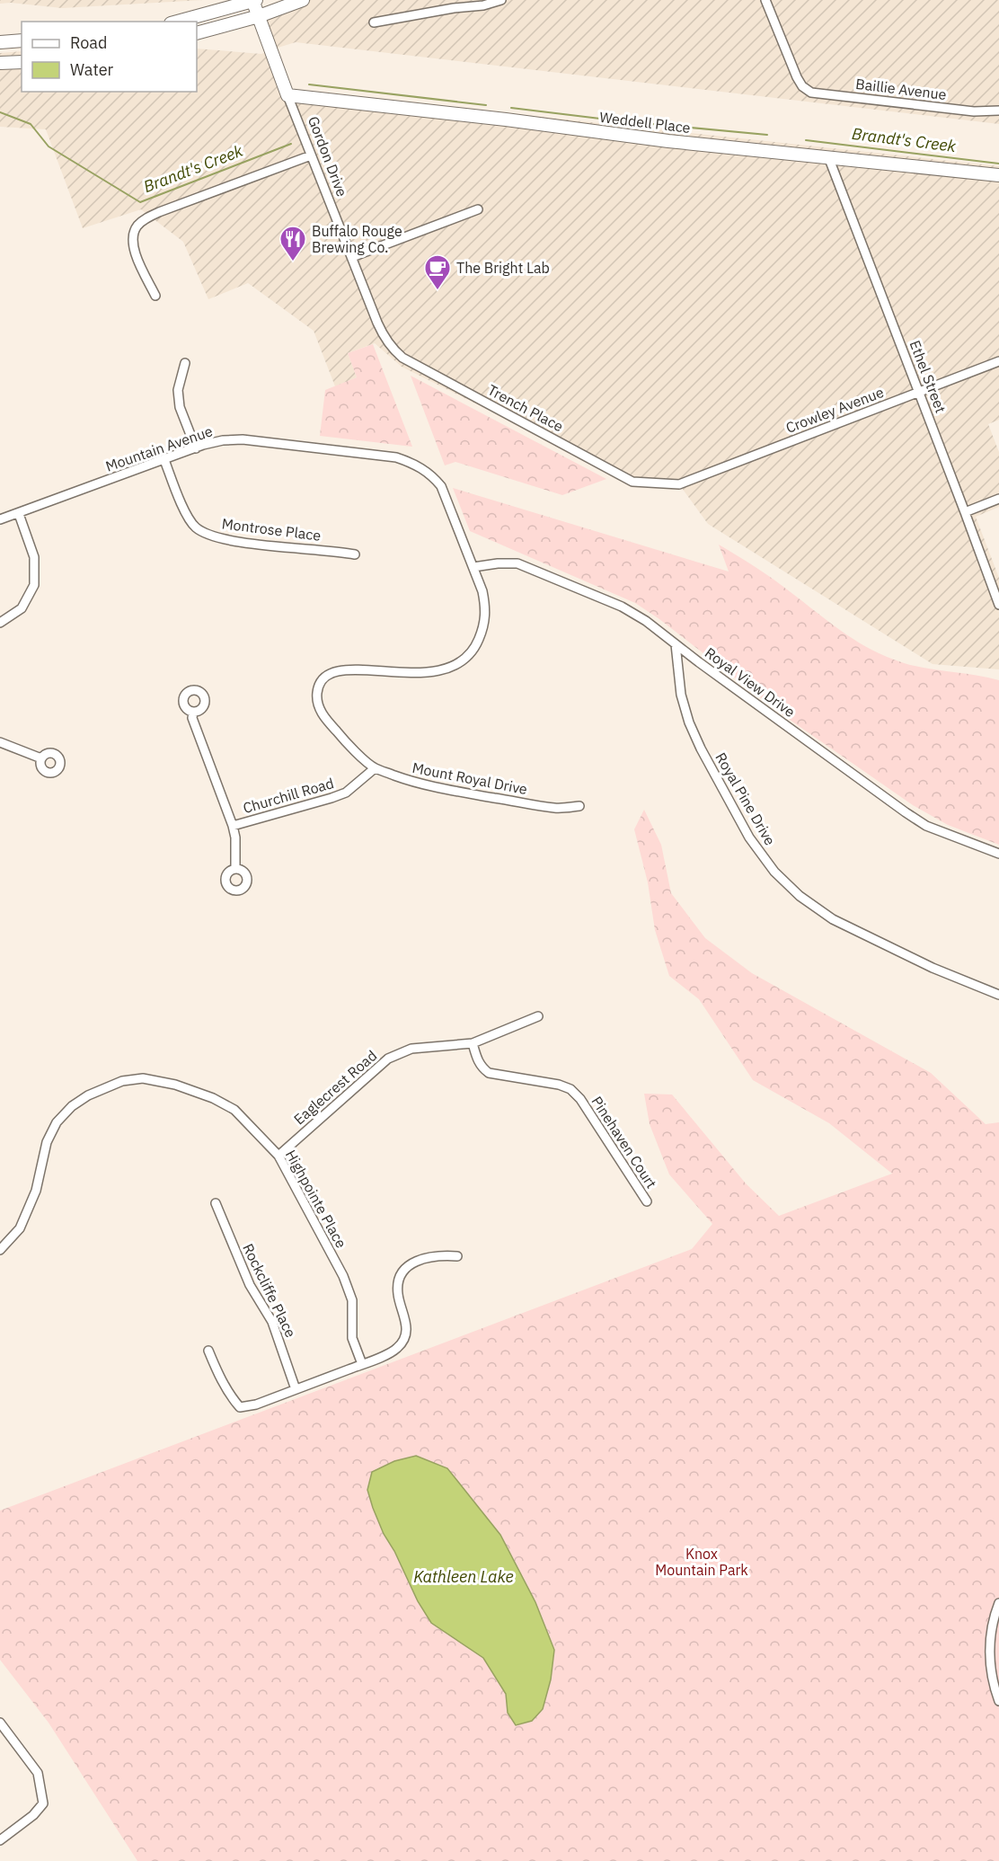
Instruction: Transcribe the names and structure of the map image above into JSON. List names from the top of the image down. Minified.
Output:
{"streets":{"street":["Baillie Avenue","Weddell Place","Gordon Drive","Ethel Street","Trench Place","Crowley Avenue","Mountain Avenue","Montrose Place","Royal View Drive","Mount Royal Drive","Churchill Road","Royal Pine Drive","Eaglecrest Road","Pinehaven Court","Highpointe Place","Rockcliffe Place"]},"crossings":[["Weddell Place","Gordon Drive"],["Weddell Place","Ethel Street"],["Gordon Drive","Trench Place"],["Ethel Street","Crowley Avenue"],["Trench Place","Crowley Avenue"],["Mountain Avenue","Montrose Place"],["Mountain Avenue","Mount Royal Drive"],["Royal View Drive","Mount Royal Drive"],["Royal View Drive","Royal Pine Drive"],["Mount Royal Drive","Churchill Road"],["Eaglecrest Road","Pinehaven Court"],["Eaglecrest Road","Highpointe Place"]],"water":["Brandt's Creek","Kathleen Lake"],"parks":["Knox Mountain Park"],"places":{"restaurant":["Buffalo Rouge Brewing Co."],"cafe":["The Bright Lab"]},"legend":["Road","Water"]}
